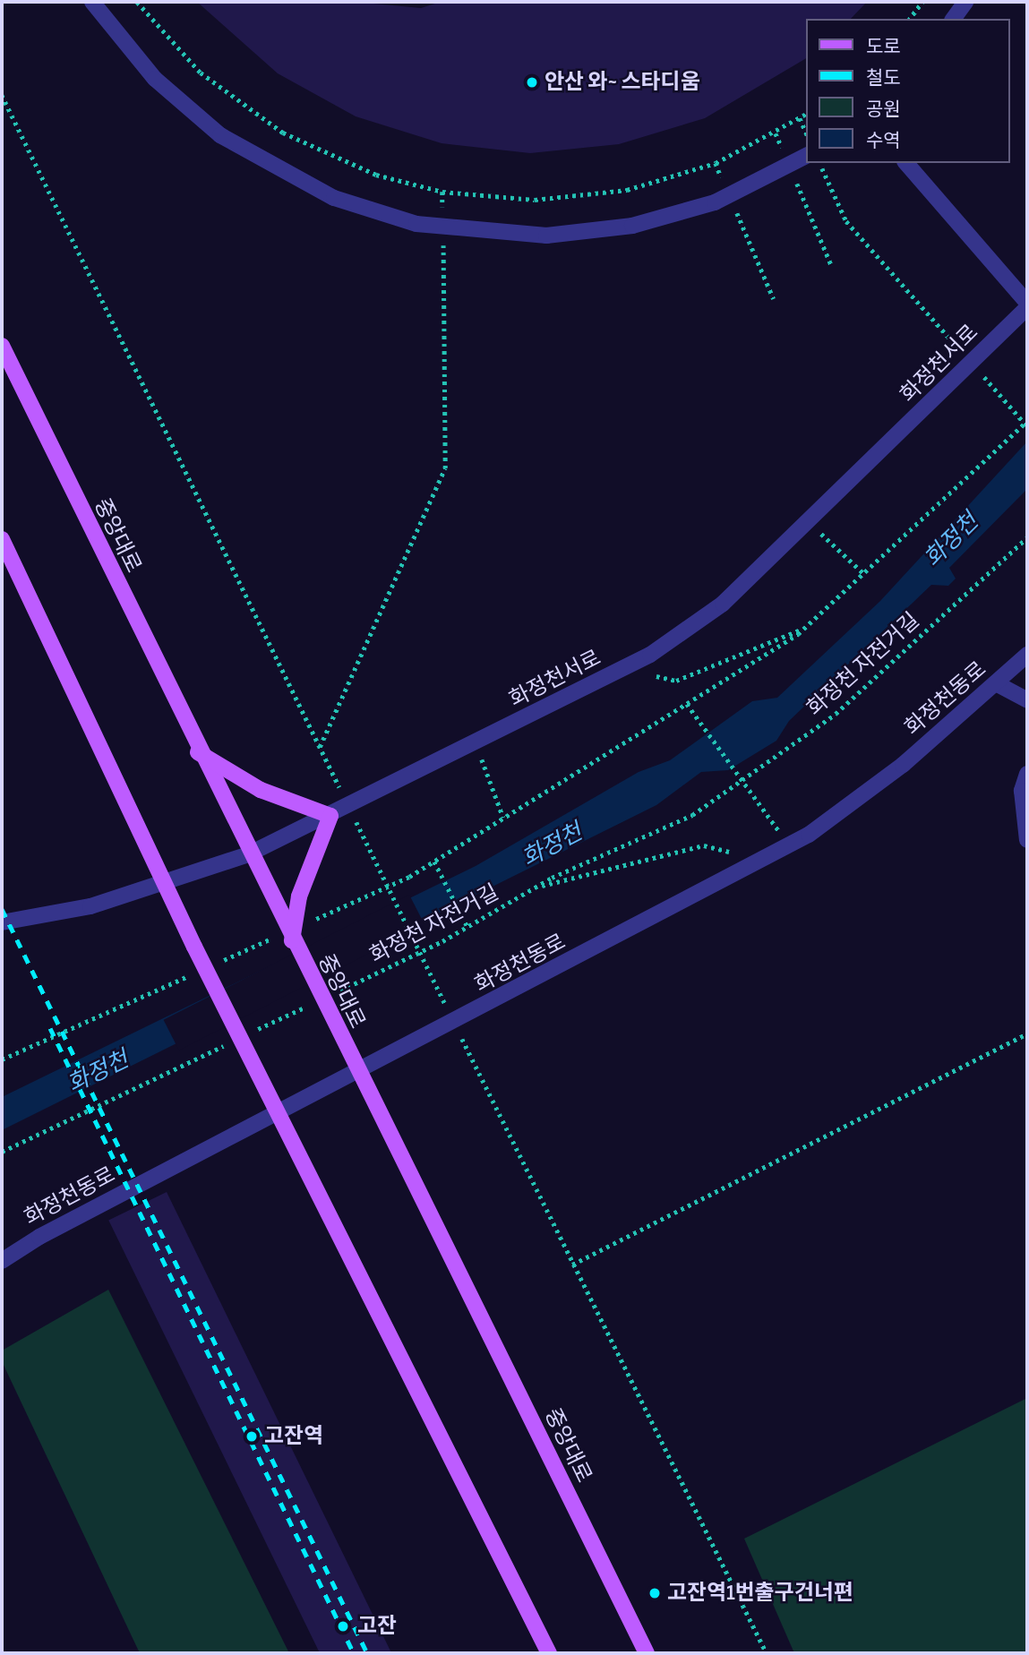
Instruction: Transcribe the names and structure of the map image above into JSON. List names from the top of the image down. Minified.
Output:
{"streets":{"main road":["중앙대로"],"street":["화정천서로","화정천동로"],"path":["화정천 자전거길"]},"crossings":[["화정천서로","중앙대로"],["중앙대로","화정천동로"]],"water":["화정천"],"places":["안산 와~ 스타디움","고잔역","고잔역1번출구건너편","고잔"],"legend":["도로","철도","공원","수역"]}
